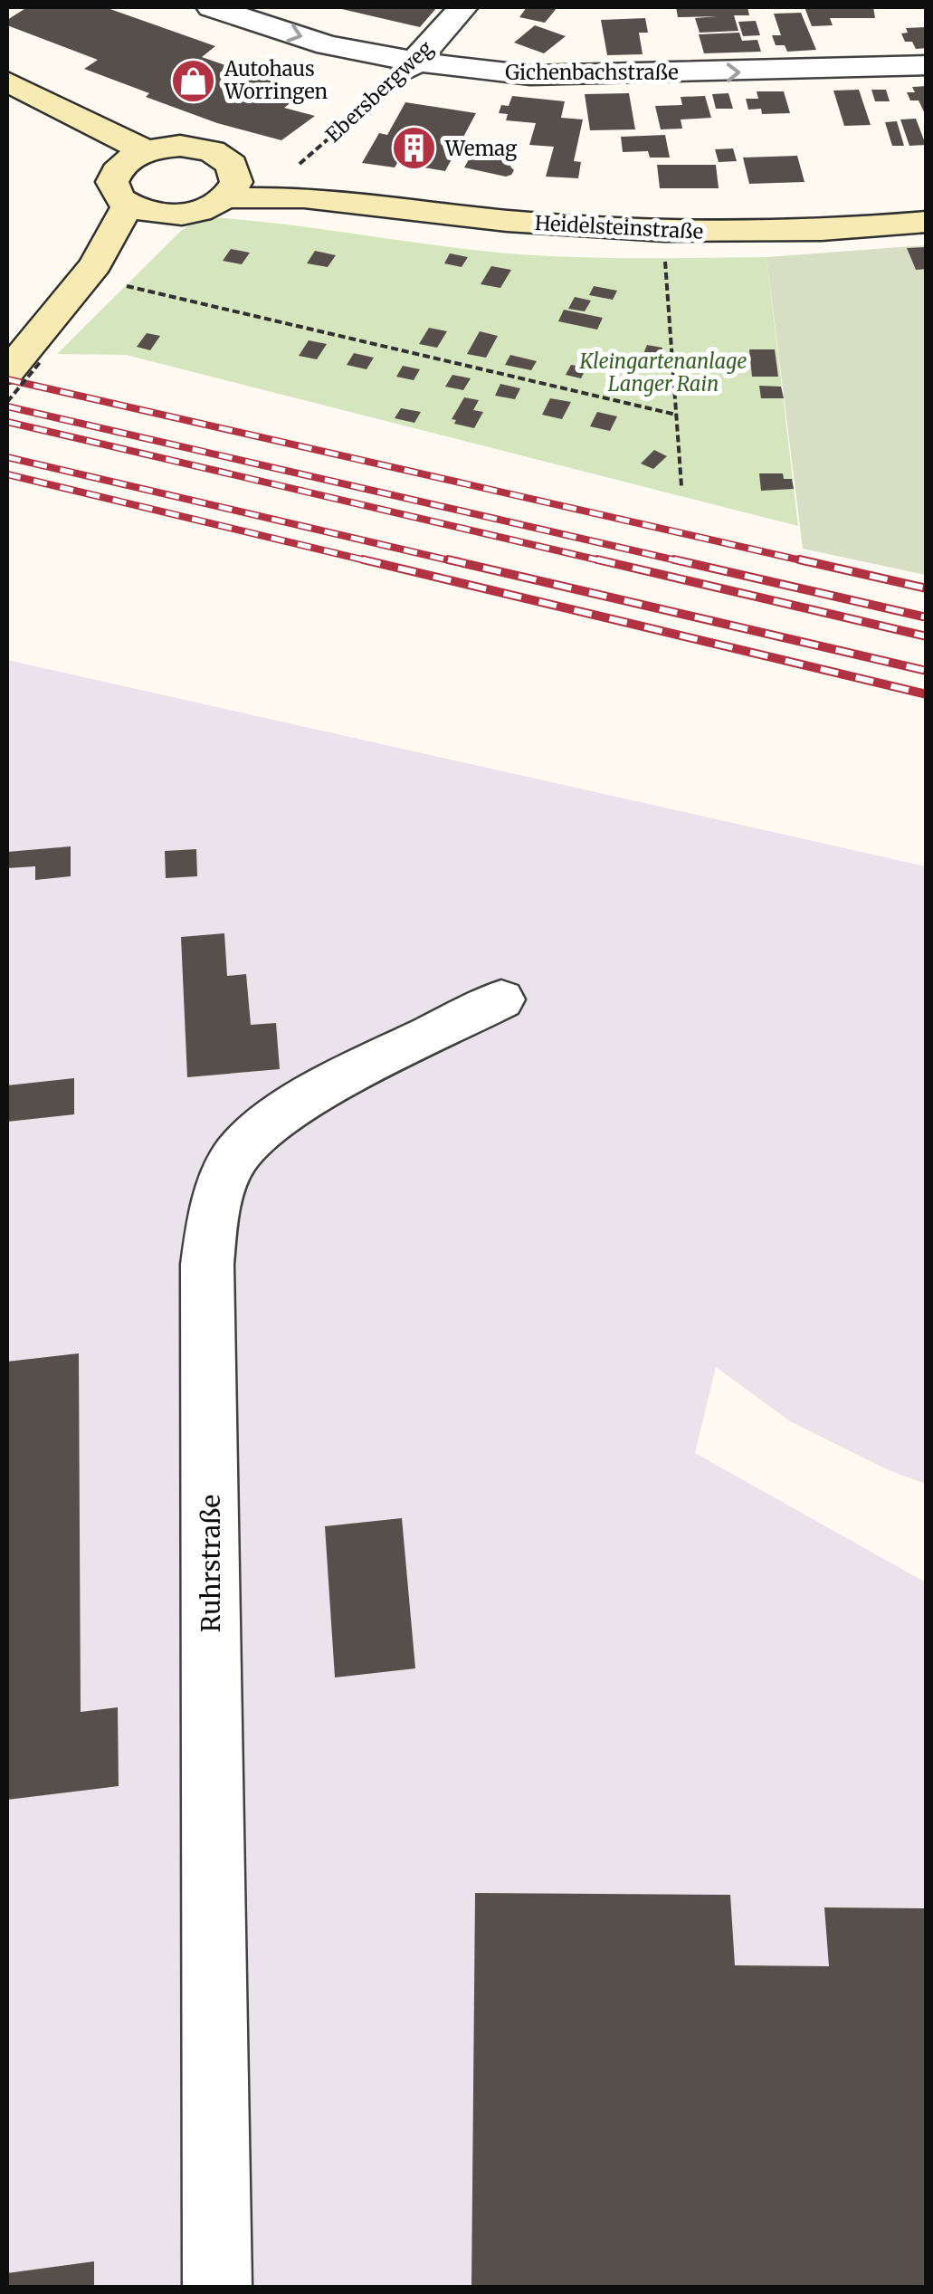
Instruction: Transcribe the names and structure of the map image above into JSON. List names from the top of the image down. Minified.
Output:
{"streets":{"main road":["Heidelsteinstraße"],"street":["Gichenbachstraße","Ebersbergweg","Ruhrstraße"]},"crossings":[["Gichenbachstraße","Ebersbergweg"]],"one_way":["Gichenbachstraße"],"parks":["Kleingartenanlage Langer Rain"],"places":{"shop":["Autohaus Worringen"],"building":["Wemag"]}}
